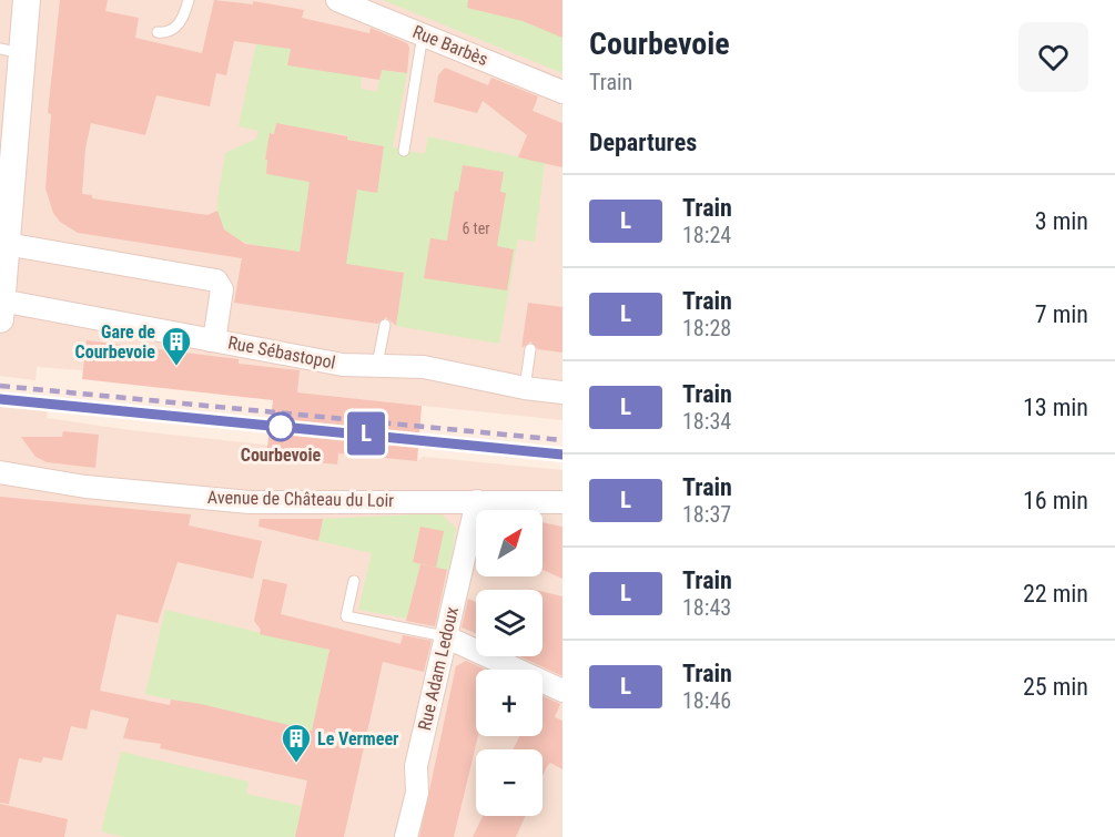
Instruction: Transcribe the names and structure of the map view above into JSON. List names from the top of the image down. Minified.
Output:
{"streets":{"street":["Rue Barbès","Rue Sébastopol","Avenue de Château du Loir","Rue Adam Ledoux"]},"crossings":[["Avenue de Château du Loir","Rue Adam Ledoux"]],"places":{"building":["Gare de Courbevoie","Le Vermeer"],"other":["Courbevoie"]},"house_numbers":["6 ter"],"north":"top right","page":{"on_map":"L","heading":[["Courbevoie","Train"],"Departures"],"list":[{"mark":"L","name":"Train","note":"18:24","value":"3 min"},{"mark":"L","name":"Train","note":"18:28","value":"7 min"},{"mark":"L","name":"Train","note":"18:34","value":"13 min"},{"mark":"L","name":"Train","note":"18:37","value":"16 min"},{"mark":"L","name":"Train","note":"18:43","value":"22 min"},{"mark":"L","name":"Train","note":"18:46","value":"25 min"}],"map_buttons":["+","−"]}}
